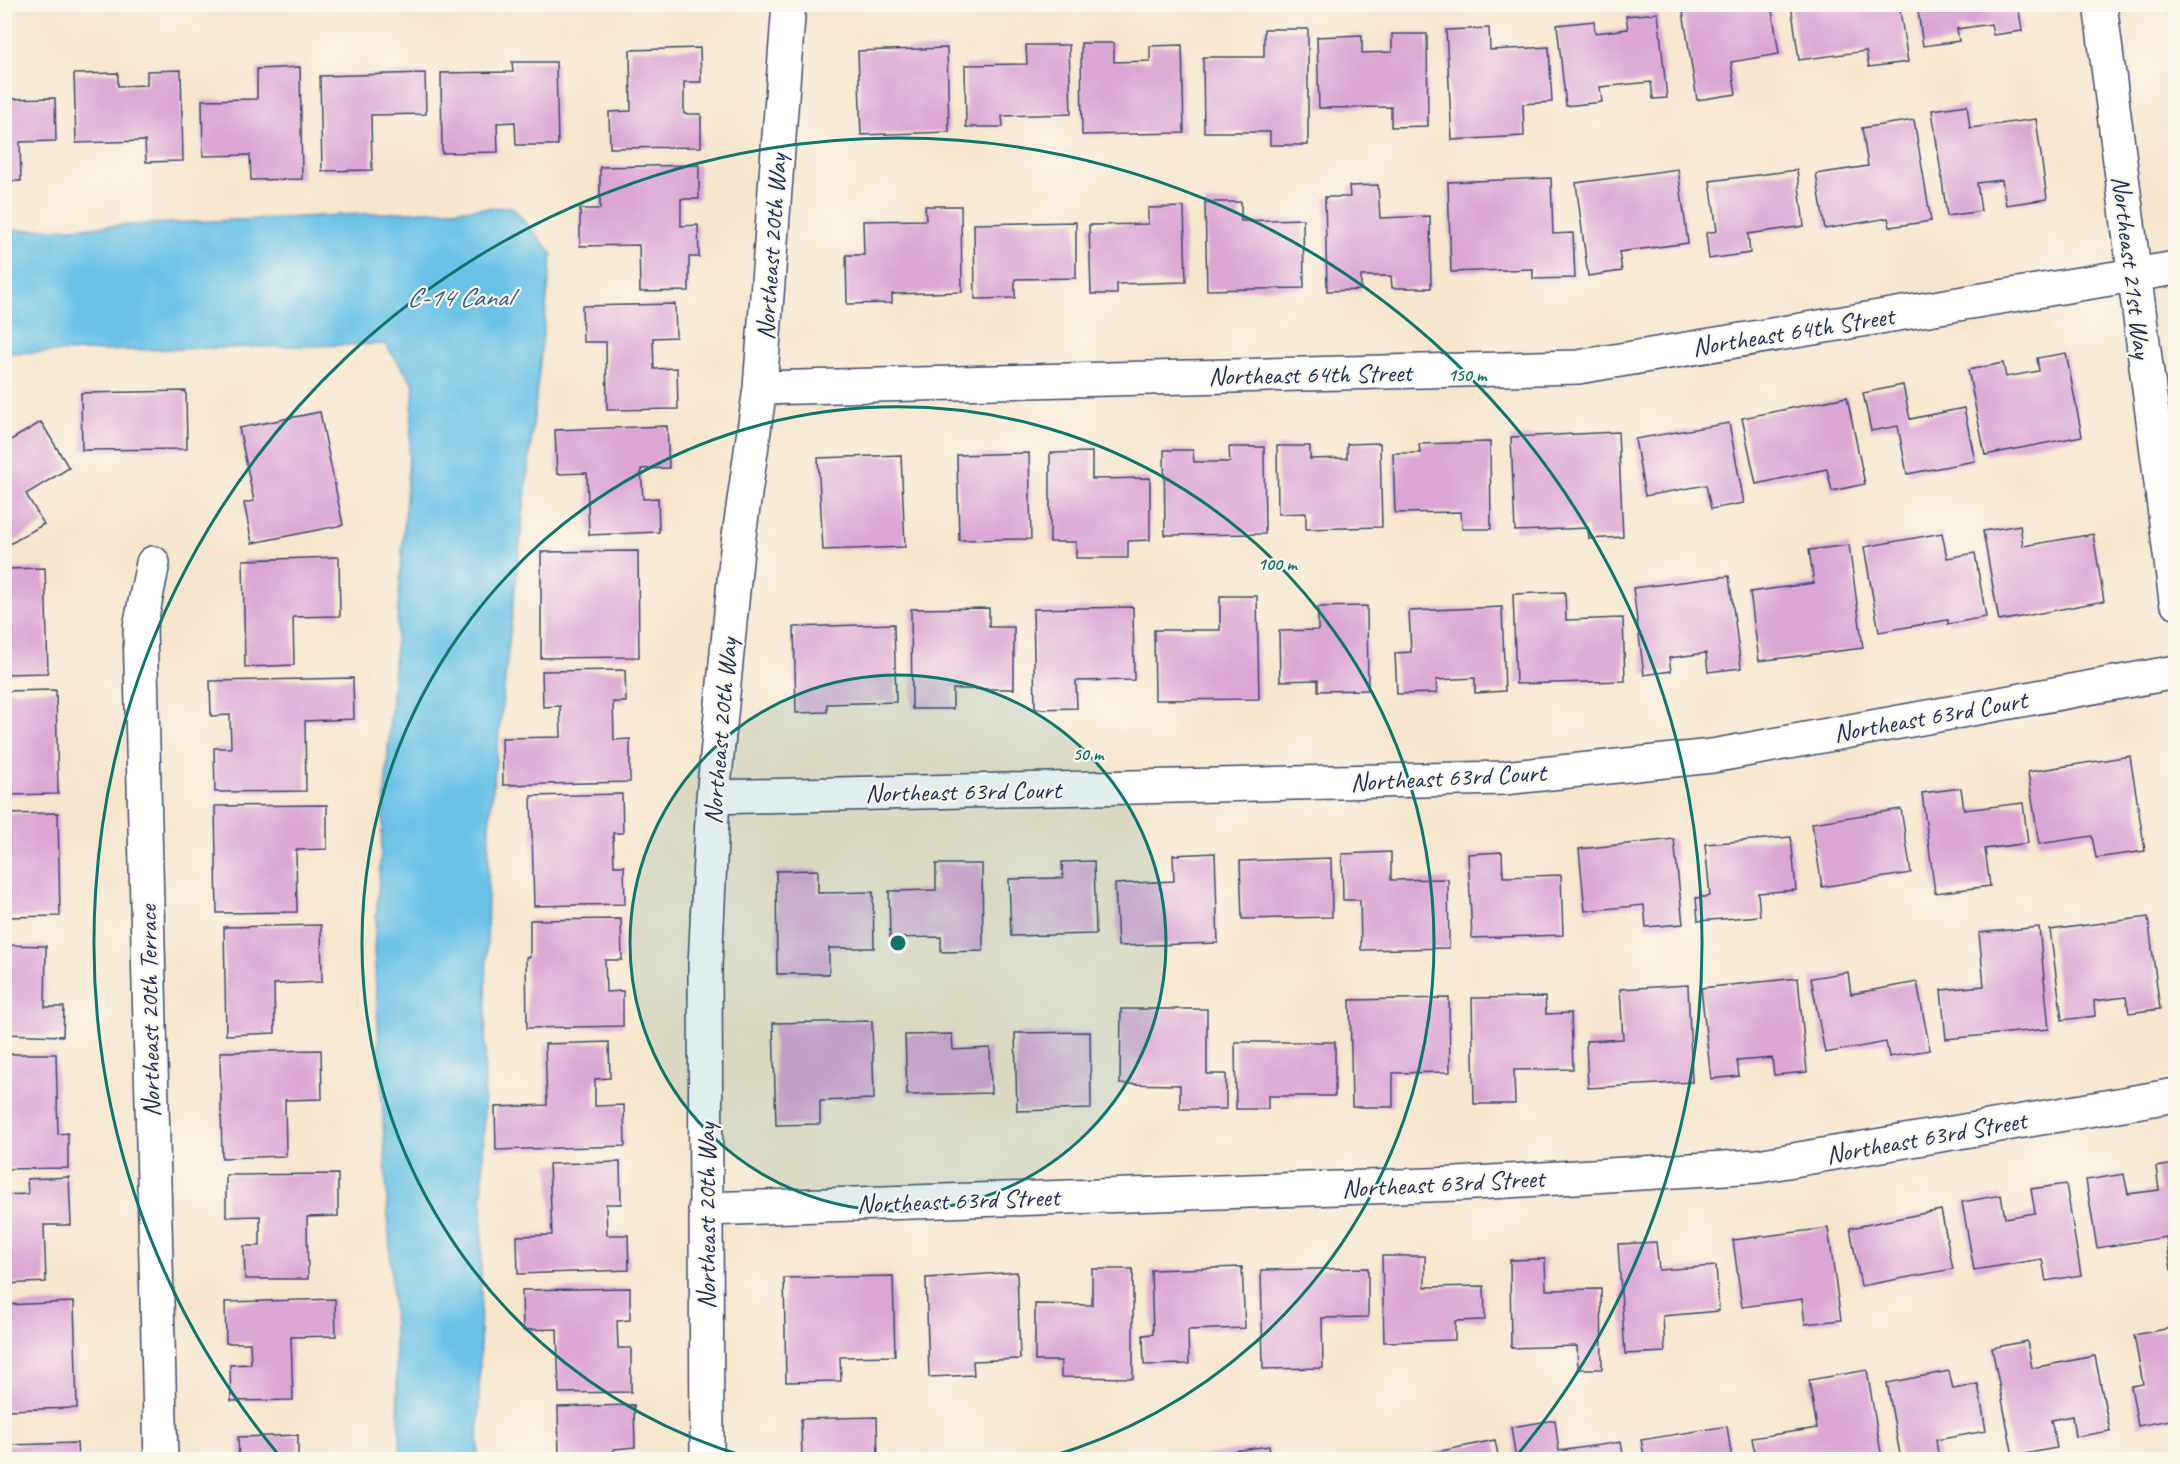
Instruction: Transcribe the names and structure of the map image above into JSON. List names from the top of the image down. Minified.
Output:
{"streets":{"street":["Northeast 20th Way","Northeast 21st Way","Northeast 64th Street","Northeast 63rd Court","Northeast 20th Terrace","Northeast 63rd Street"]},"crossings":[["Northeast 20th Way","Northeast 64th Street"],["Northeast 20th Way","Northeast 63rd Court"],["Northeast 20th Way","Northeast 63rd Street"],["Northeast 21st Way","Northeast 64th Street"]],"water":["C-14 Canal"],"rings":["150 m","100 m","50 m"]}
